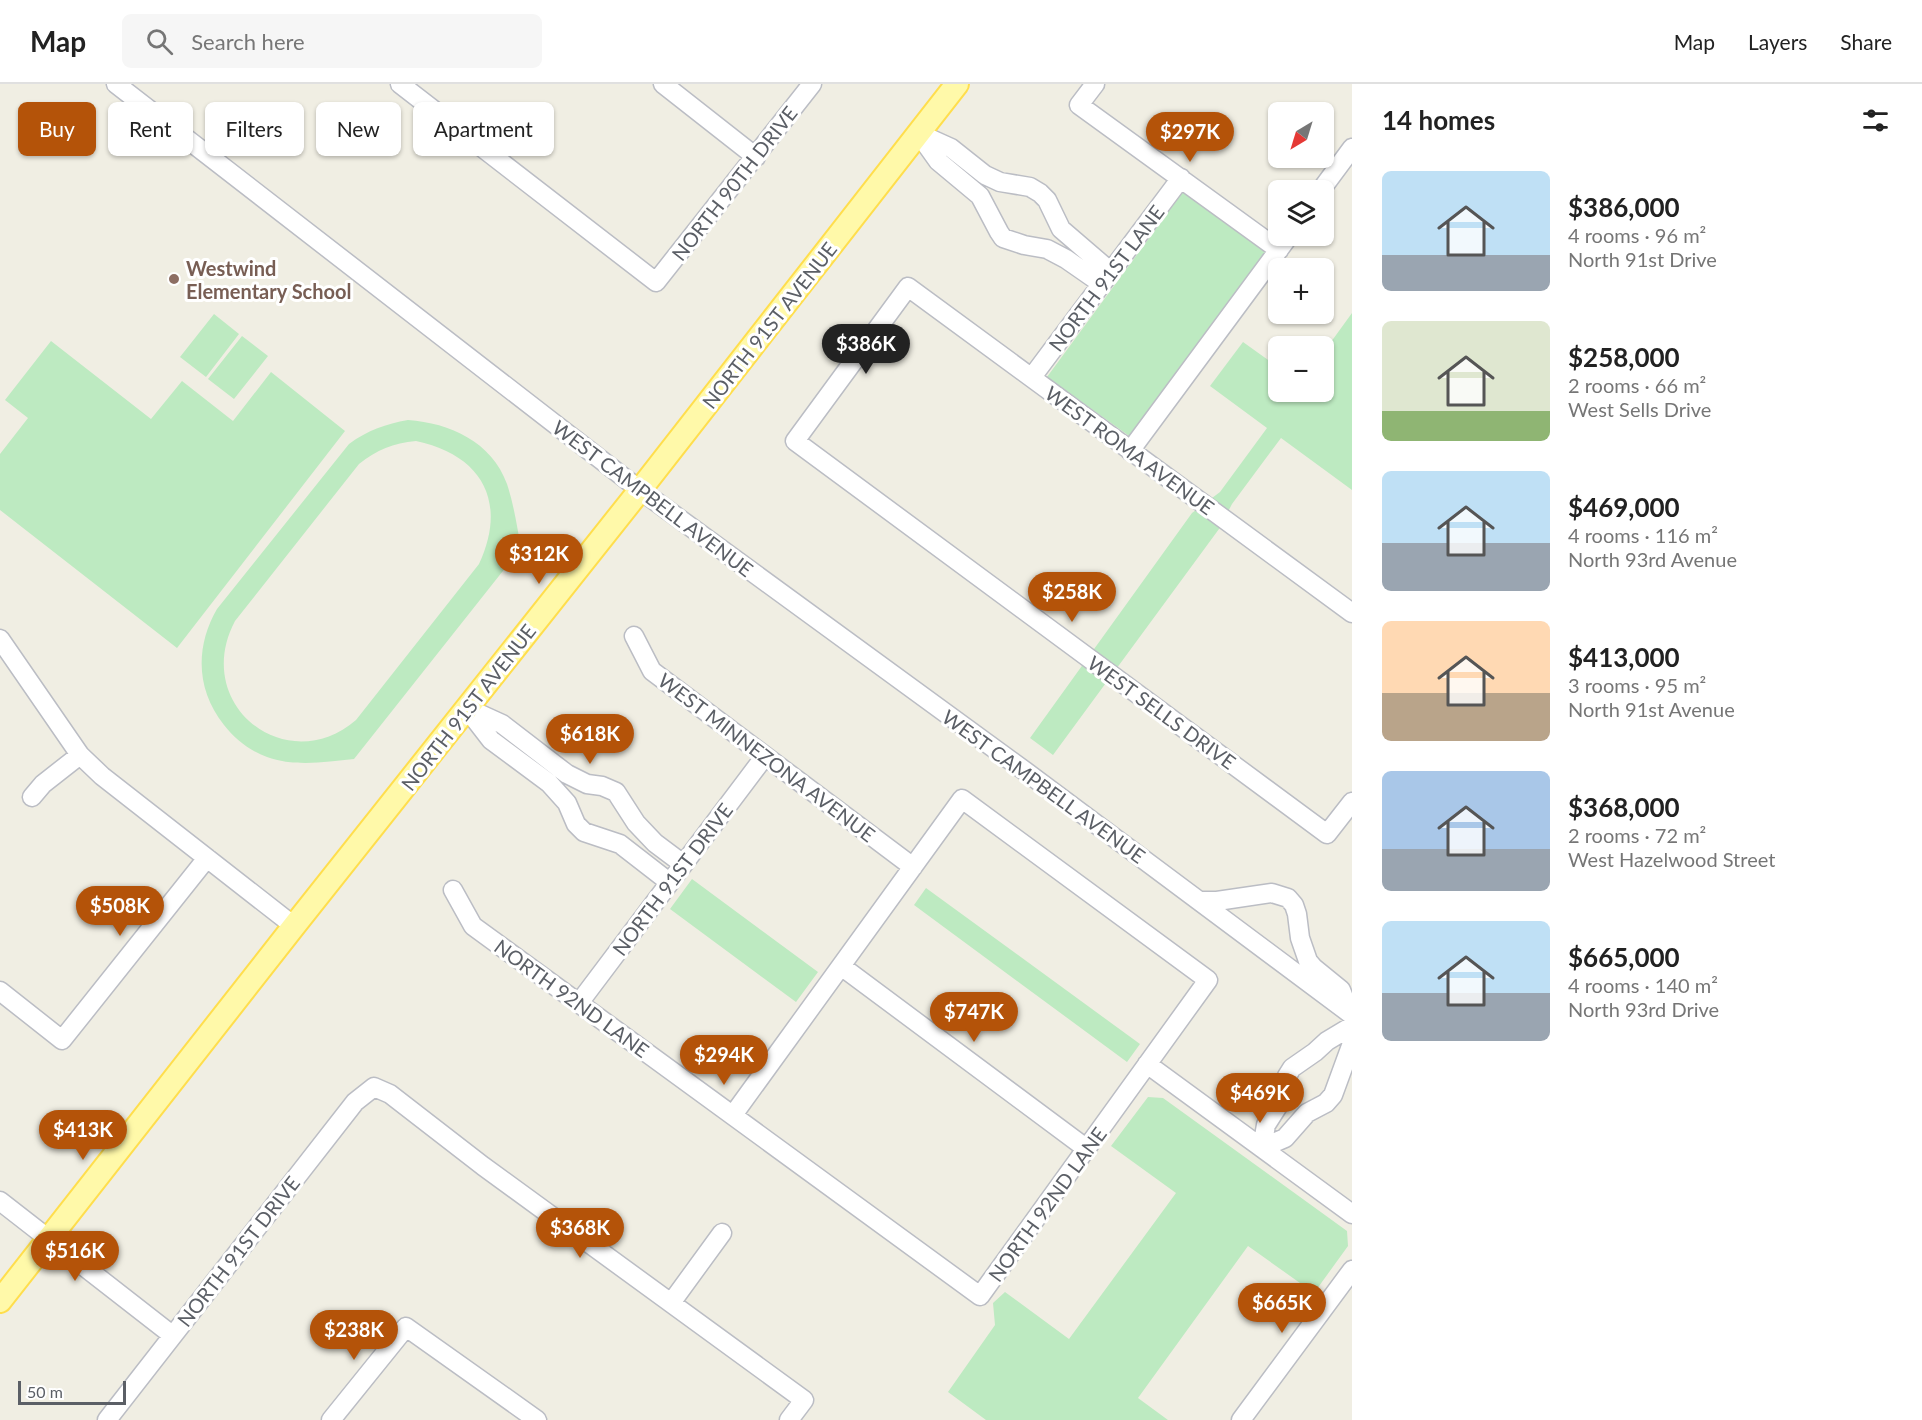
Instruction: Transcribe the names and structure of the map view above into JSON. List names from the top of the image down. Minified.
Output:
{"streets":{"main road":["NORTH 91ST AVENUE"],"street":["NORTH 90TH DRIVE","NORTH 91ST LANE","WEST ROMA AVENUE","WEST CAMPBELL AVENUE","WEST SELLS DRIVE","WEST MINNEZONA AVENUE","NORTH 91ST DRIVE","NORTH 92ND LANE"]},"crossings":[["NORTH 91ST LANE","WEST ROMA AVENUE"],["NORTH 91ST AVENUE","WEST CAMPBELL AVENUE"],["WEST ROMA AVENUE","WEST SELLS DRIVE"],["WEST MINNEZONA AVENUE","NORTH 91ST DRIVE"],["WEST MINNEZONA AVENUE","NORTH 92ND LANE"],["NORTH 91ST DRIVE","NORTH 92ND LANE"]],"places":["Westwind Elementary School"],"scale_bar":"50 m","north":"bottom left","page":{"header":"Map","search":"Search here","nav":["Map","Layers","Share"],"heading":"14 homes","map_buttons":["+","−"],"chip":["Buy","Rent","Filters","New","Apartment"],"price":["$297K","$386K","$312K","$258K","$618K","$508K","$747K","$294K","$469K","$413K","$368K","$516K","$665K","$238K"],"list":[{"name":"$386,000","note":"4 rooms · 96 m² · North 91st Drive"},{"name":"$258,000","note":"2 rooms · 66 m² · West Sells Drive"},{"name":"$469,000","note":"4 rooms · 116 m² · North 93rd Avenue"},{"name":"$413,000","note":"3 rooms · 95 m² · North 91st Avenue"},{"name":"$368,000","note":"2 rooms · 72 m² · West Hazelwood Street"},{"name":"$665,000","note":"4 rooms · 140 m² · North 93rd Drive"}],"scale":"50 m"}}
